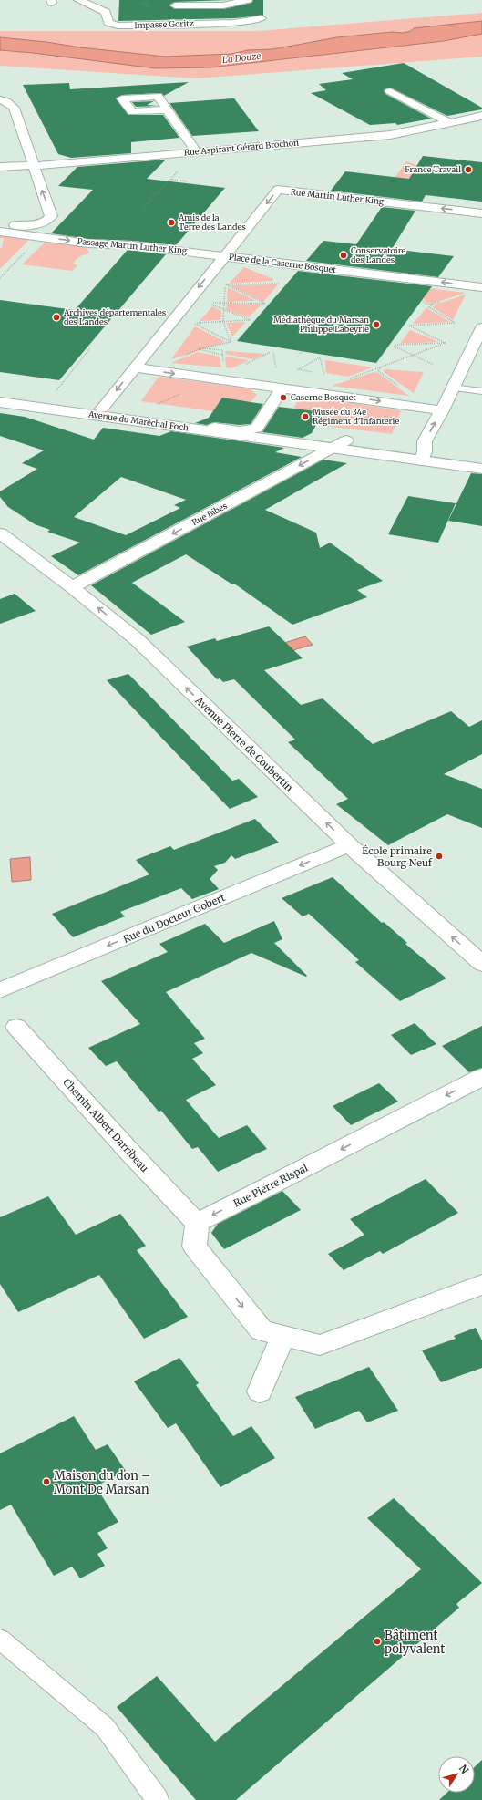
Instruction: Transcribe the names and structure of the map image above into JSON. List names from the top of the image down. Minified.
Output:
{"streets":{"street":["Impasse Goritz","Rue Aspirant Gérard Brochon","Rue Martin Luther King","Passage Martin Luther King","Place de la Caserne Bosquet","Avenue du Maréchal Foch","Rue Bibes","Avenue Pierre de Coubertin","Rue du Docteur Gobert","Chemin Albert Darribeau","Rue Pierre Rispal"]},"crossings":[["Rue Martin Luther King","Passage Martin Luther King"],["Rue Martin Luther King","Place de la Caserne Bosquet"],["Passage Martin Luther King","Place de la Caserne Bosquet"],["Place de la Caserne Bosquet","Avenue du Maréchal Foch"],["Avenue du Maréchal Foch","Rue Bibes"],["Rue Bibes","Avenue Pierre de Coubertin"],["Avenue Pierre de Coubertin","Rue du Docteur Gobert"],["Chemin Albert Darribeau","Rue Pierre Rispal"]],"one_way":["Rue Martin Luther King","Rue Bibes","Avenue Pierre de Coubertin","Rue du Docteur Gobert"],"water":["La Douze"],"places":["France Travail","Amis de la Terre des Landes","Conservatoire des Landes","Archives départementales des Landes","Médiathèque du Marsan Philippe Labeyrie","Caserne Bosquet","Musée du 34e Régiment d'Infanterie","École primaire Bourg Neuf","Maison du don – Mont De Marsan","Bâtiment polyvalent"],"north":"top right"}
